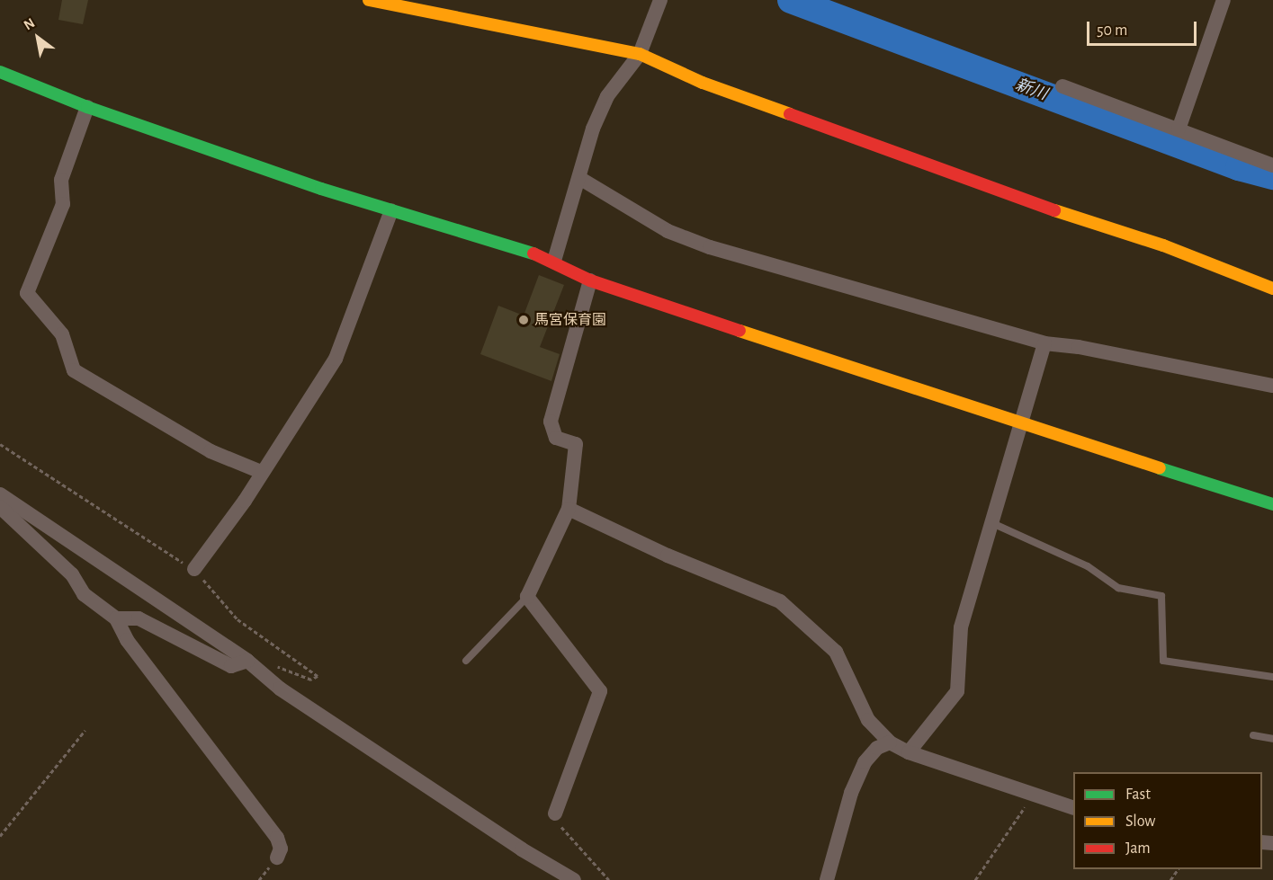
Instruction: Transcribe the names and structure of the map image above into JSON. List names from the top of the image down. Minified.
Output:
{"water":["新川"],"places":["馬宮保育園"],"legend":["Fast","Slow","Jam"],"scale_bar":"50 m","north":"top left"}
